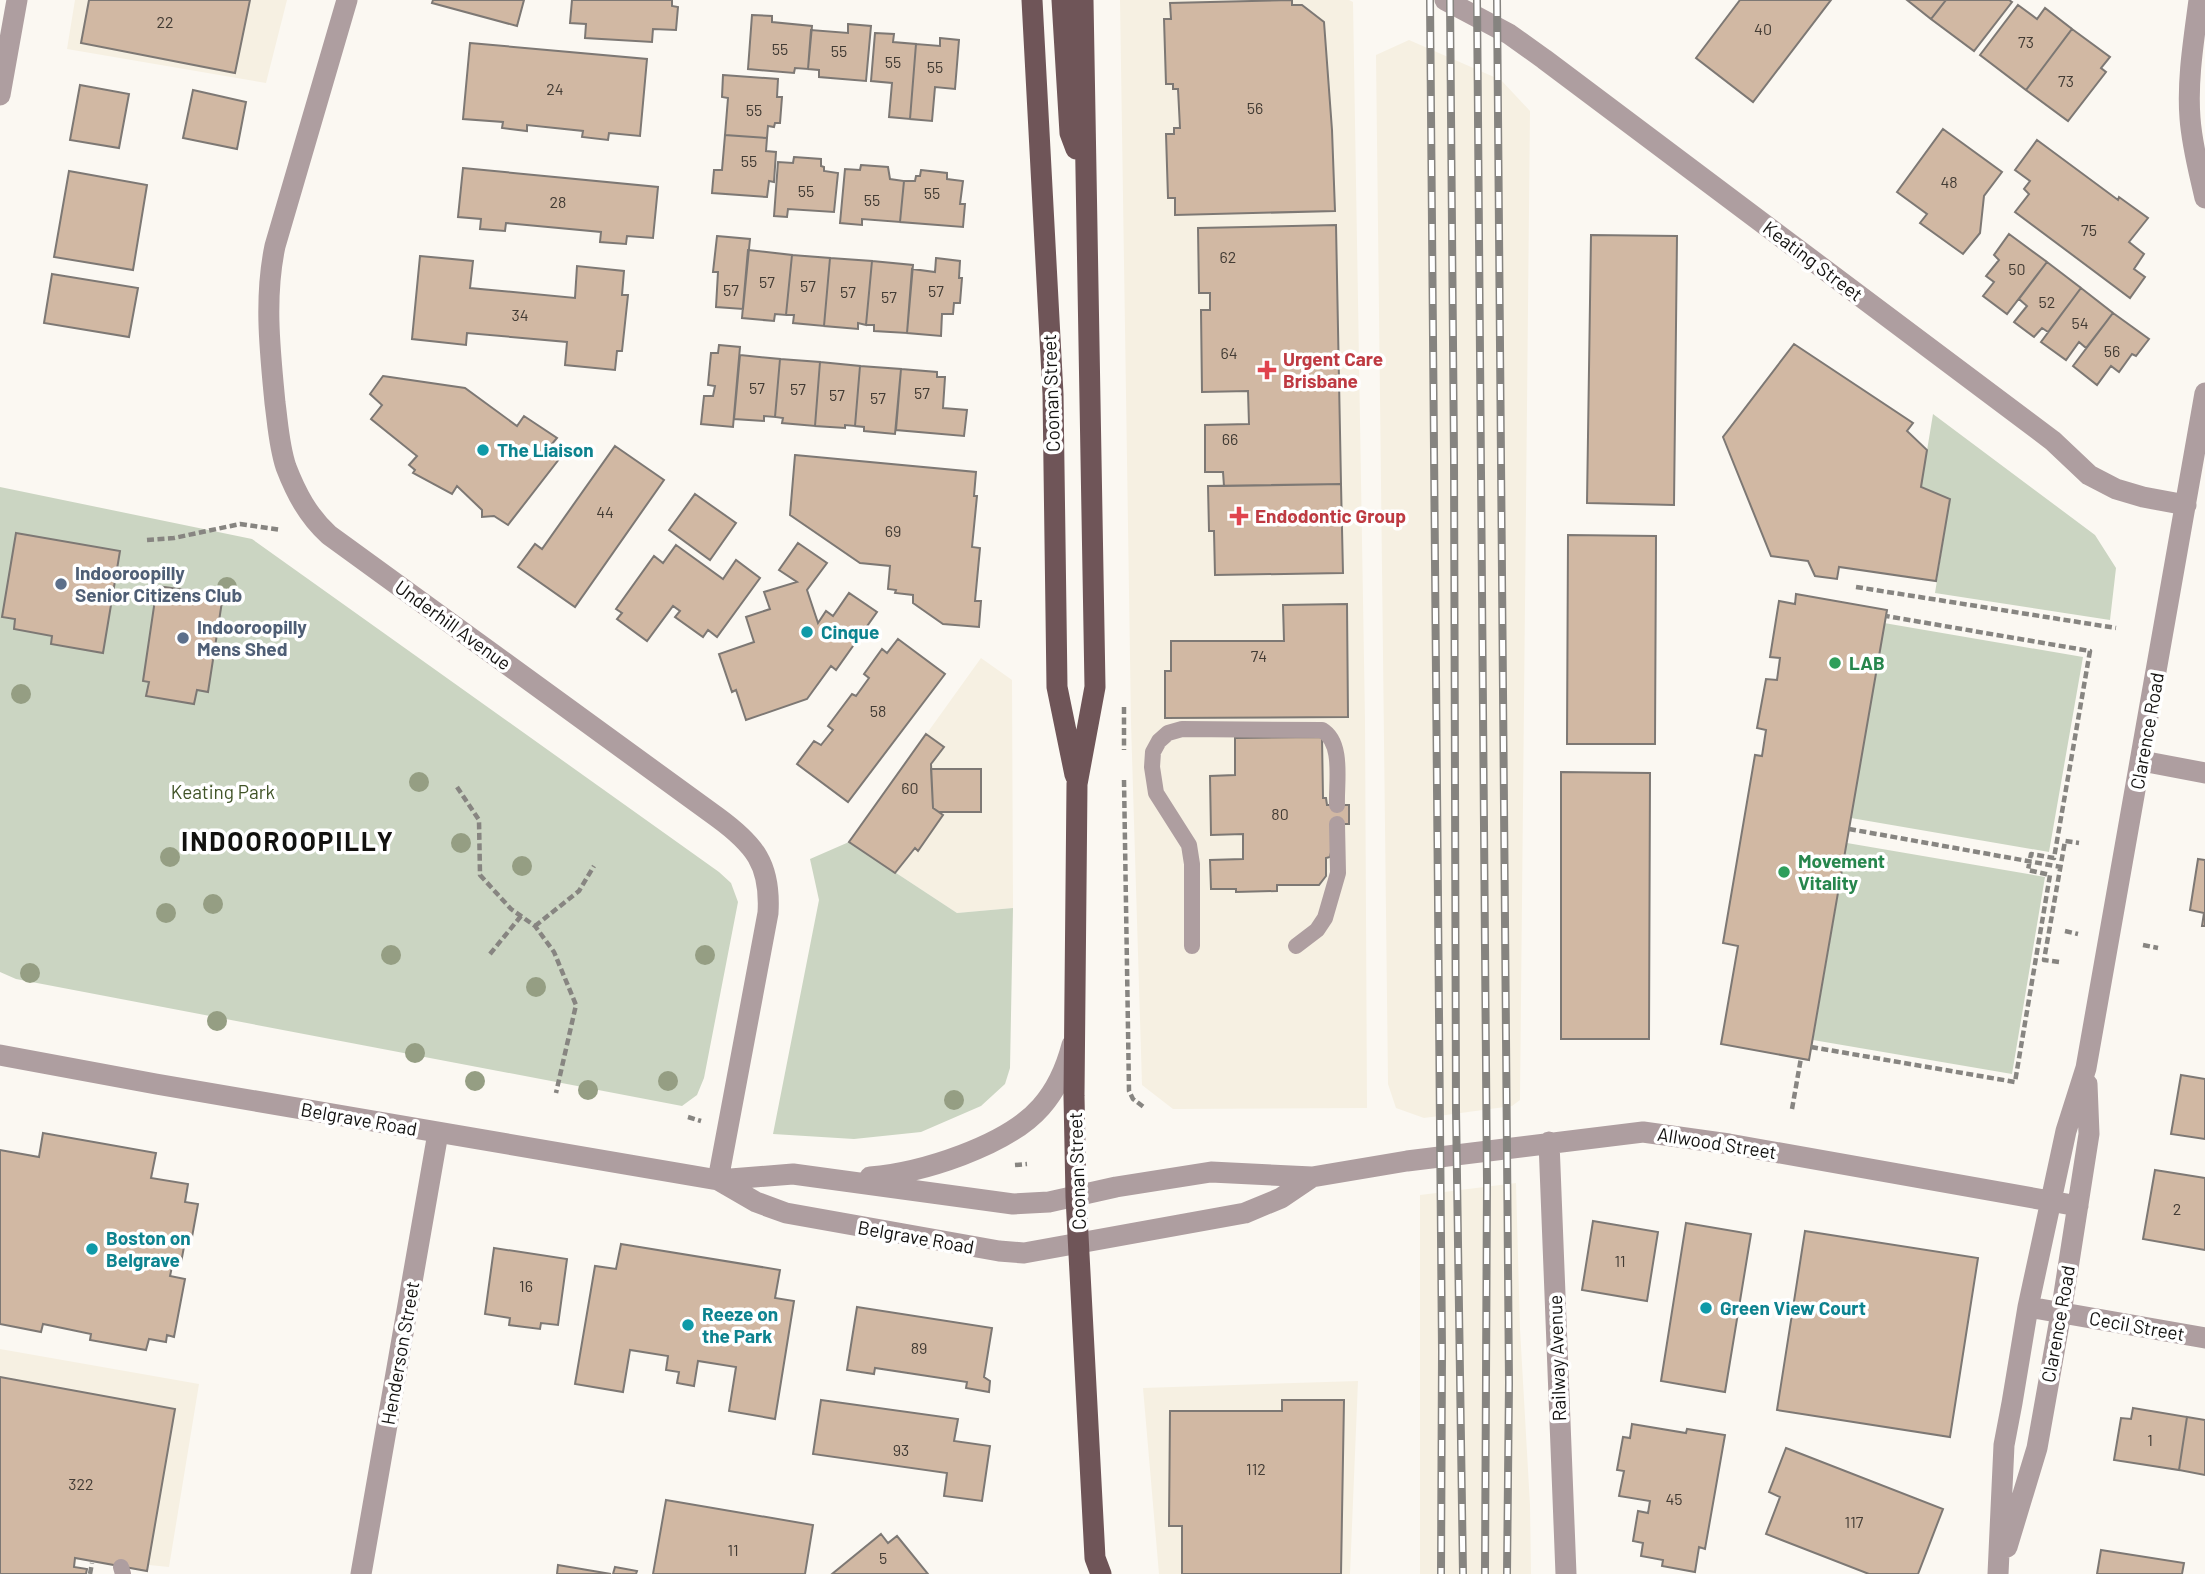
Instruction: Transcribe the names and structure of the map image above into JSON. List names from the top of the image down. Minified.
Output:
{"streets":{"main road":["Coonan Street"],"street":["Keating Street","Underhill Avenue","Clarence Road","Belgrave Road","Allwood Street","Cecil Street","Henderson Street","Railway Avenue"]},"crossings":[["Keating Street","Clarence Road"],["Coonan Street","Belgrave Road"],["Coonan Street","Allwood Street"],["Underhill Avenue","Belgrave Road"],["Clarence Road","Allwood Street"],["Clarence Road","Cecil Street"],["Belgrave Road","Allwood Street"],["Belgrave Road","Henderson Street"],["Allwood Street","Railway Avenue"]],"districts":["INDOOROOPILLY"],"parks":["Keating Park"],"places":{"health":["Urgent Care Brisbane","Endodontic Group"],"other":["The Liaison","Indooroopilly Senior Citizens Club","Cinque","Indooroopilly Mens Shed","LAB","Movement Vitality","Boston on Belgrave","Green View Court","Reeze on the Park"]},"house_numbers":["22","40","73","55","55","55","55","73","24","56","55","55","48","55","55","55","28","75","62","50","57","57","57","57","57","57","52","34","54","56","64","57","57","57","57","57","66","44","69","74","58","60","80","2","11","16","89","1","93","112","322","45","117","11","5"]}
